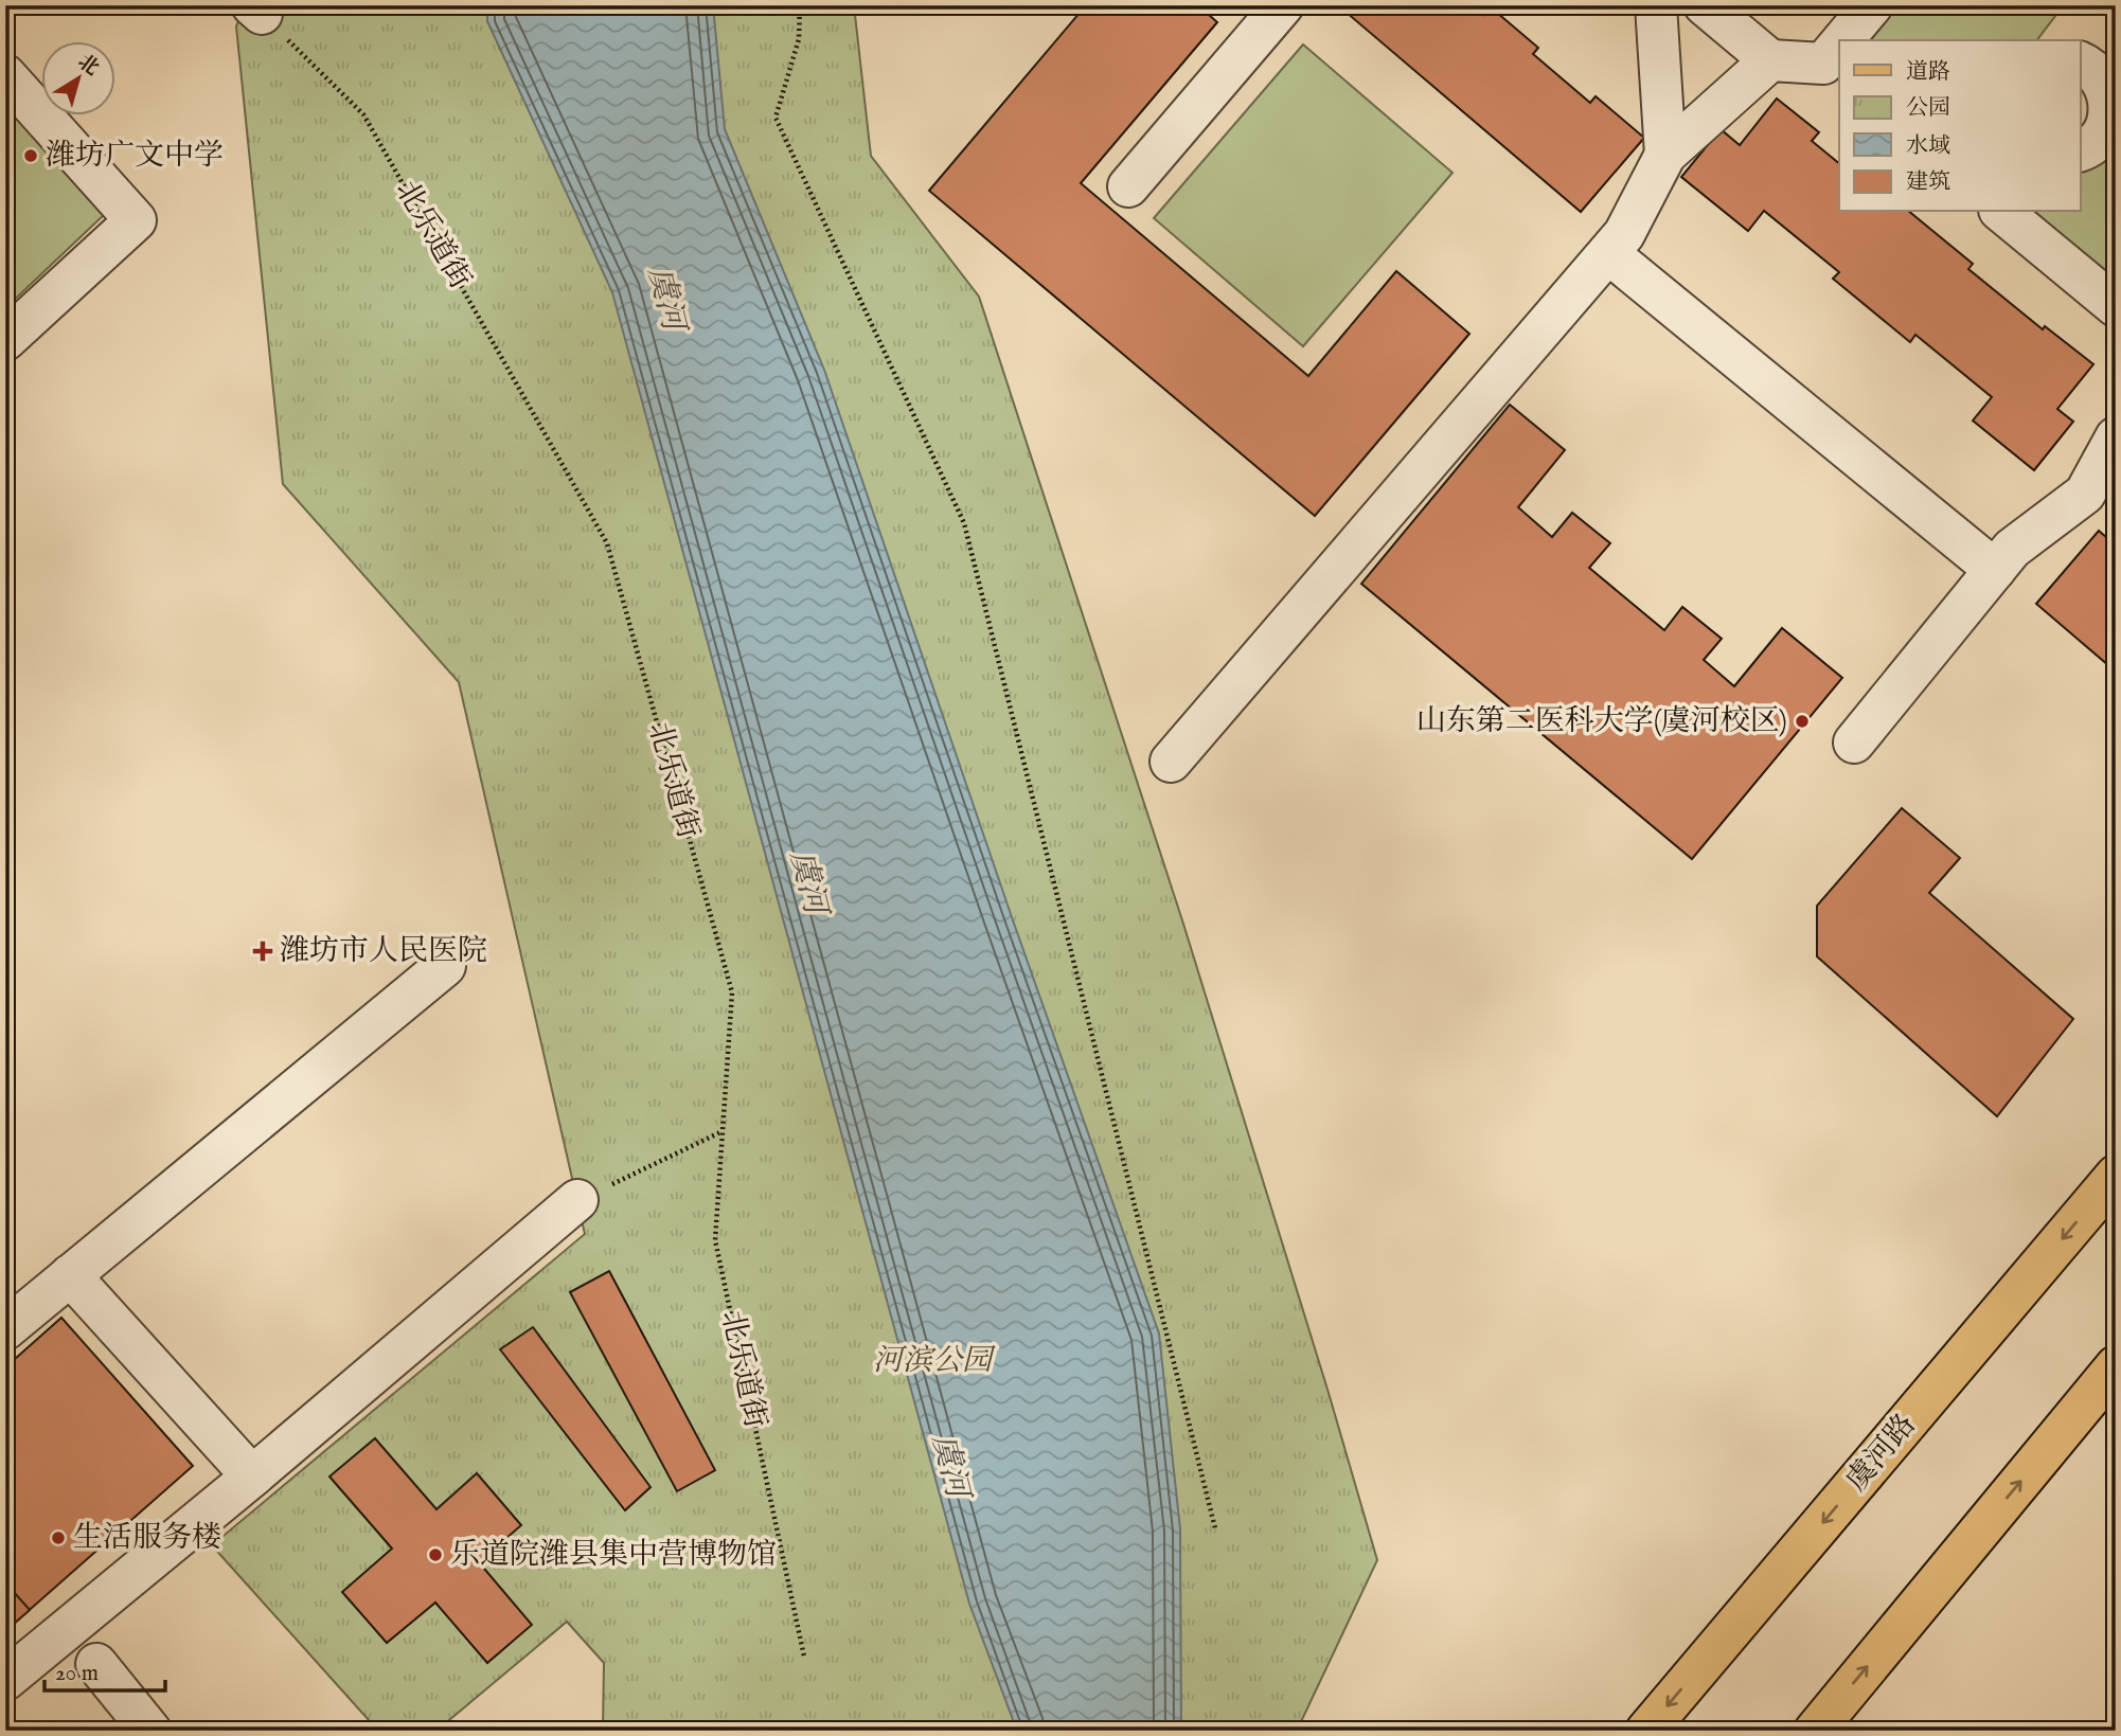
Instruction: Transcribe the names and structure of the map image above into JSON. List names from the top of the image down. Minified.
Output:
{"streets":{"main road":["虞河路"],"path":["北乐道街"]},"water":["虞河"],"parks":["河滨公园"],"places":{"other":["潍坊广文中学","山东第二医科大学(虞河校区)","生活服务楼","乐道院潍县集中营博物馆"],"health":["潍坊市人民医院"]},"legend":["道路","公园","水域","建筑"],"scale_bar":"20 m","north":"top right"}
